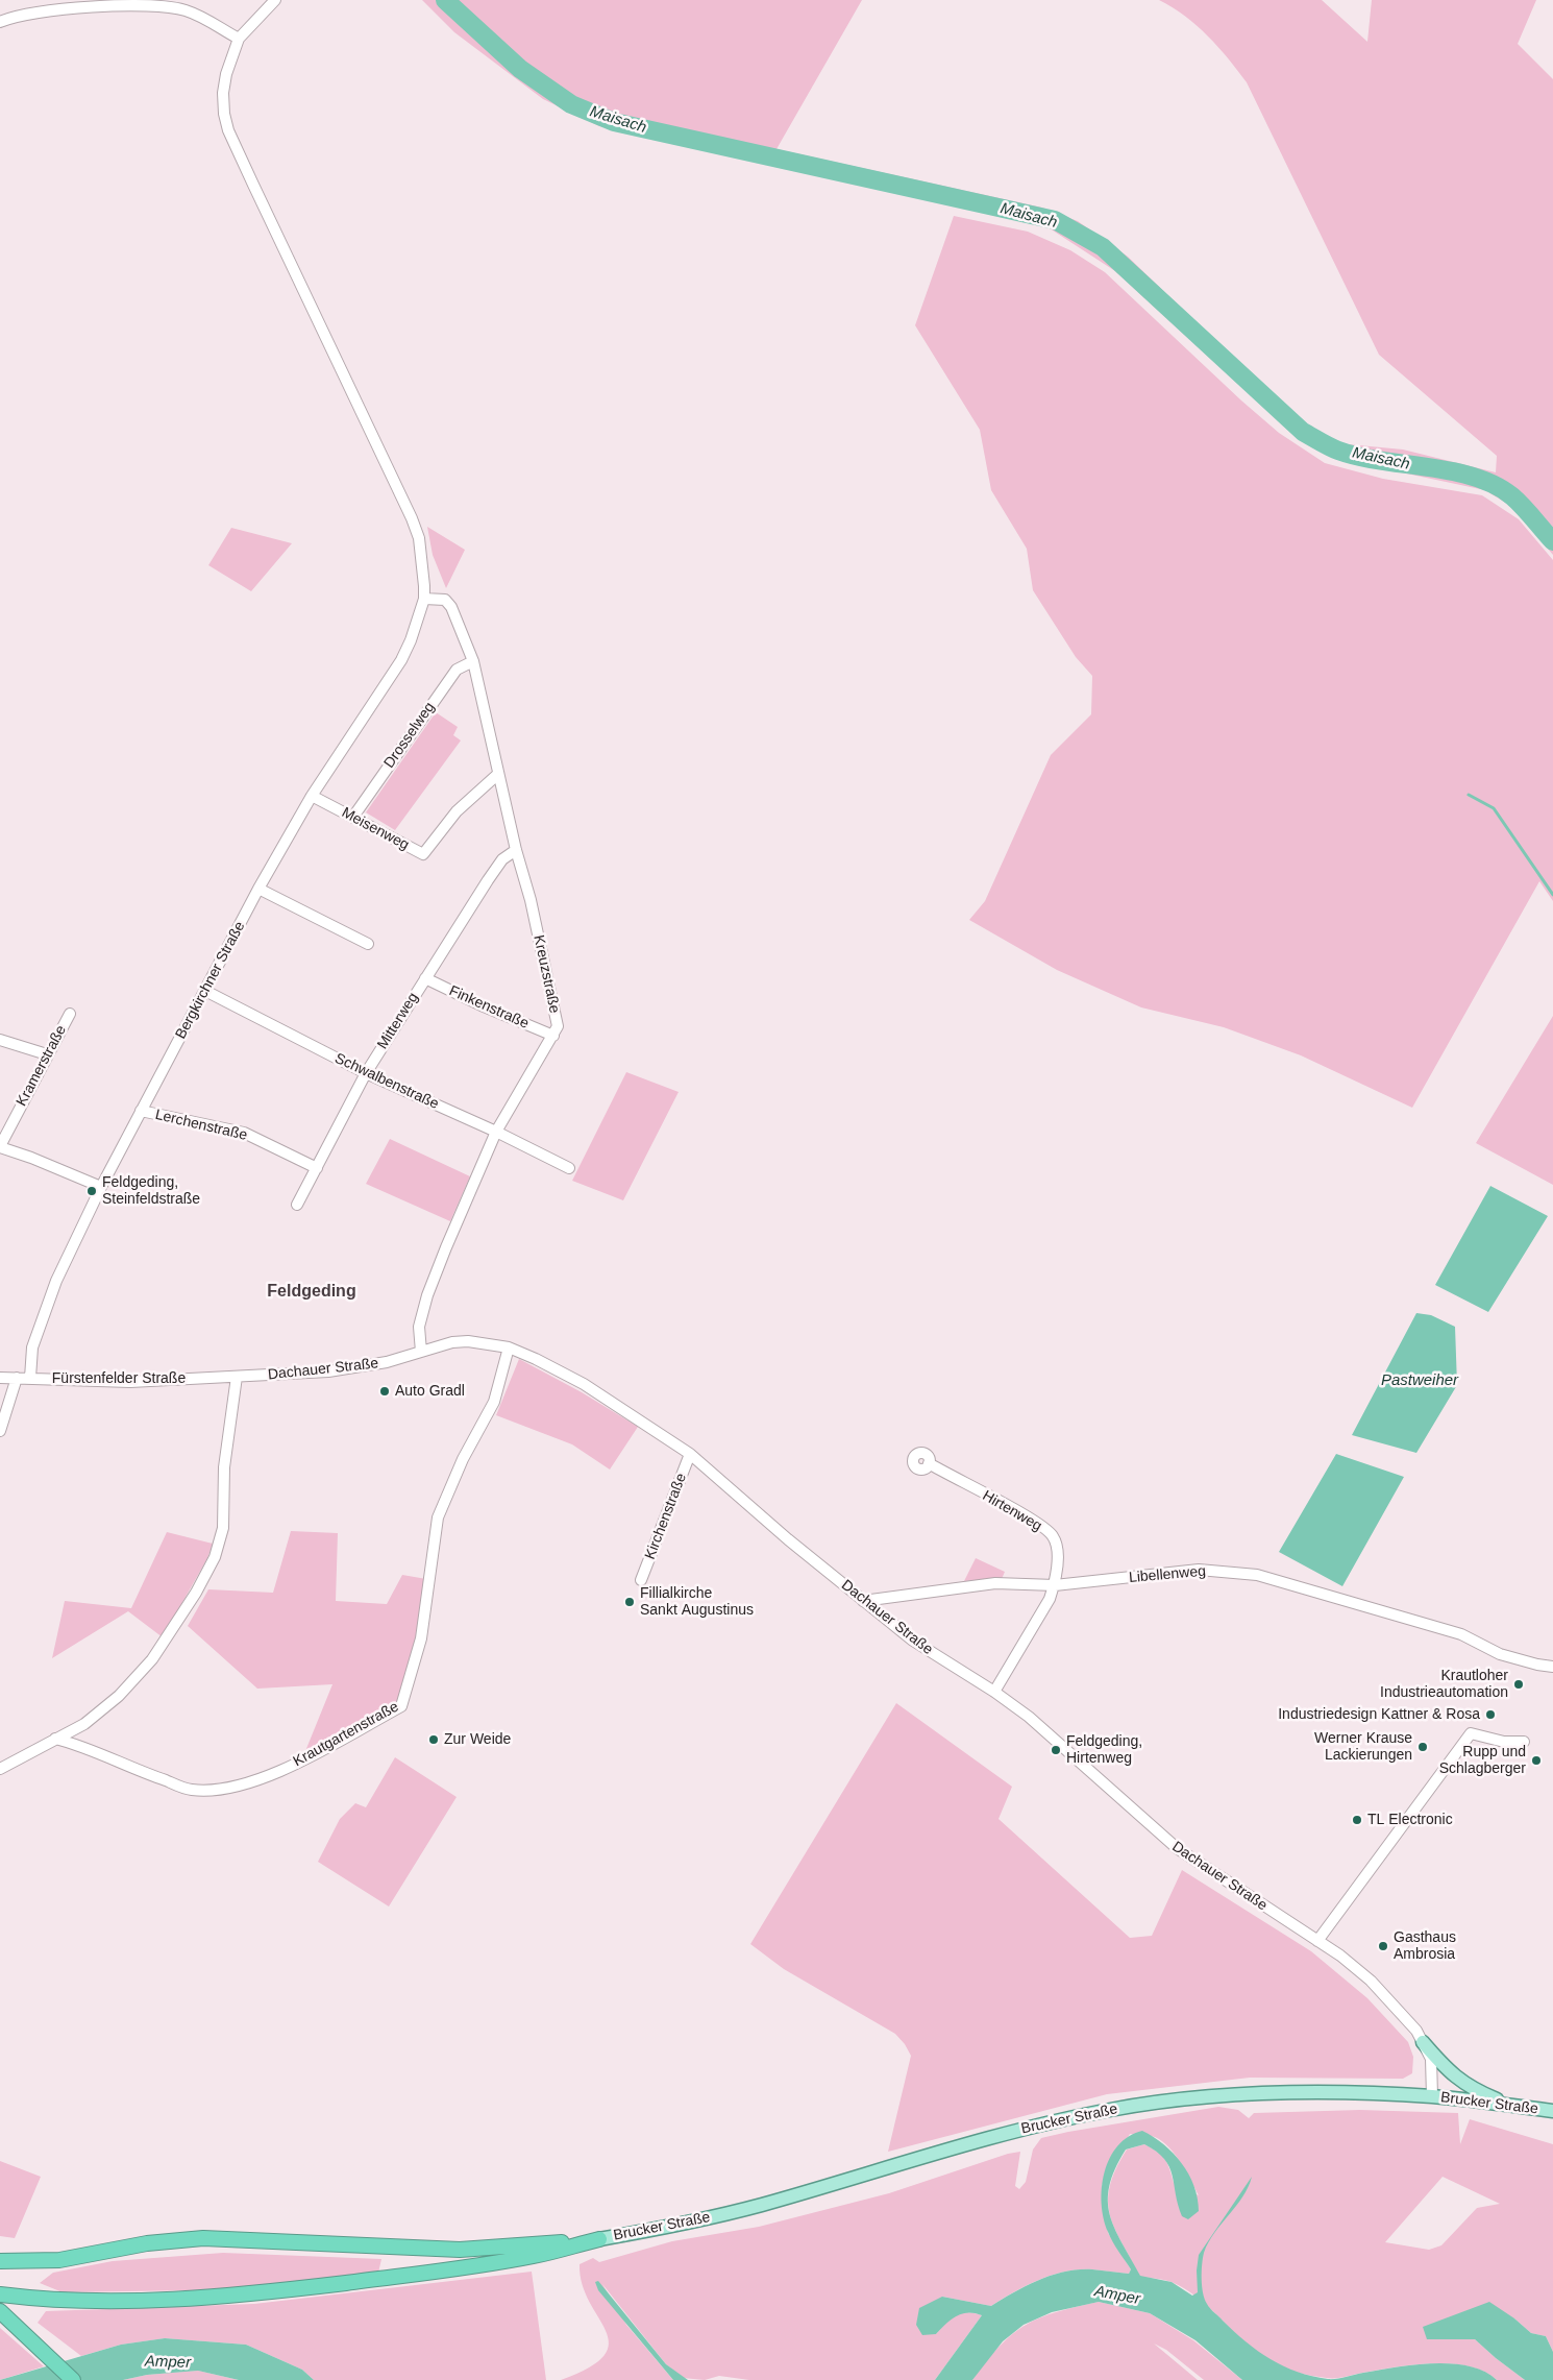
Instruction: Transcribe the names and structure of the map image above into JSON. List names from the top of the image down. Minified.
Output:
{"streets":{"main road":["Brucker Straße"],"street":["Drosselweg","Meisenweg","Kreuzstraße","Bergkirchner Straße","Finkenstraße","Mitterweg","Kramerstraße","Schwalbenstraße","Lerchenstraße","Dachauer Straße","Fürstenfelder Straße","Hirtenweg","Kirchenstraße","Libellenweg","Krautgartenstraße"]},"crossings":[["Drosselweg","Meisenweg"],["Drosselweg","Kreuzstraße"],["Meisenweg","Kreuzstraße"],["Meisenweg","Bergkirchner Straße"],["Kreuzstraße","Bergkirchner Straße"],["Kreuzstraße","Finkenstraße"],["Kreuzstraße","Mitterweg"],["Kreuzstraße","Schwalbenstraße"],["Kreuzstraße","Dachauer Straße"],["Bergkirchner Straße","Schwalbenstraße"],["Bergkirchner Straße","Lerchenstraße"],["Bergkirchner Straße","Fürstenfelder Straße"],["Finkenstraße","Mitterweg"],["Mitterweg","Schwalbenstraße"],["Mitterweg","Lerchenstraße"],["Dachauer Straße","Fürstenfelder Straße"],["Dachauer Straße","Hirtenweg"],["Dachauer Straße","Kirchenstraße"],["Dachauer Straße","Libellenweg"],["Dachauer Straße","Krautgartenstraße"],["Dachauer Straße","Brucker Straße"],["Hirtenweg","Libellenweg"]],"districts":["Feldgeding"],"water":["Maisach","Pastweiher","Amper"],"places":["Feldgeding, Steinfeldstraße","Auto Gradl","Fillialkirche Sankt Augustinus","Krautloher Industrieautomation","Industriedesign Kattner & Rosa","Zur Weide","Werner Krause Lackierungen","Feldgeding, Hirtenweg","Rupp und Schlagberger","TL Electronic","Gasthaus Ambrosia"]}
